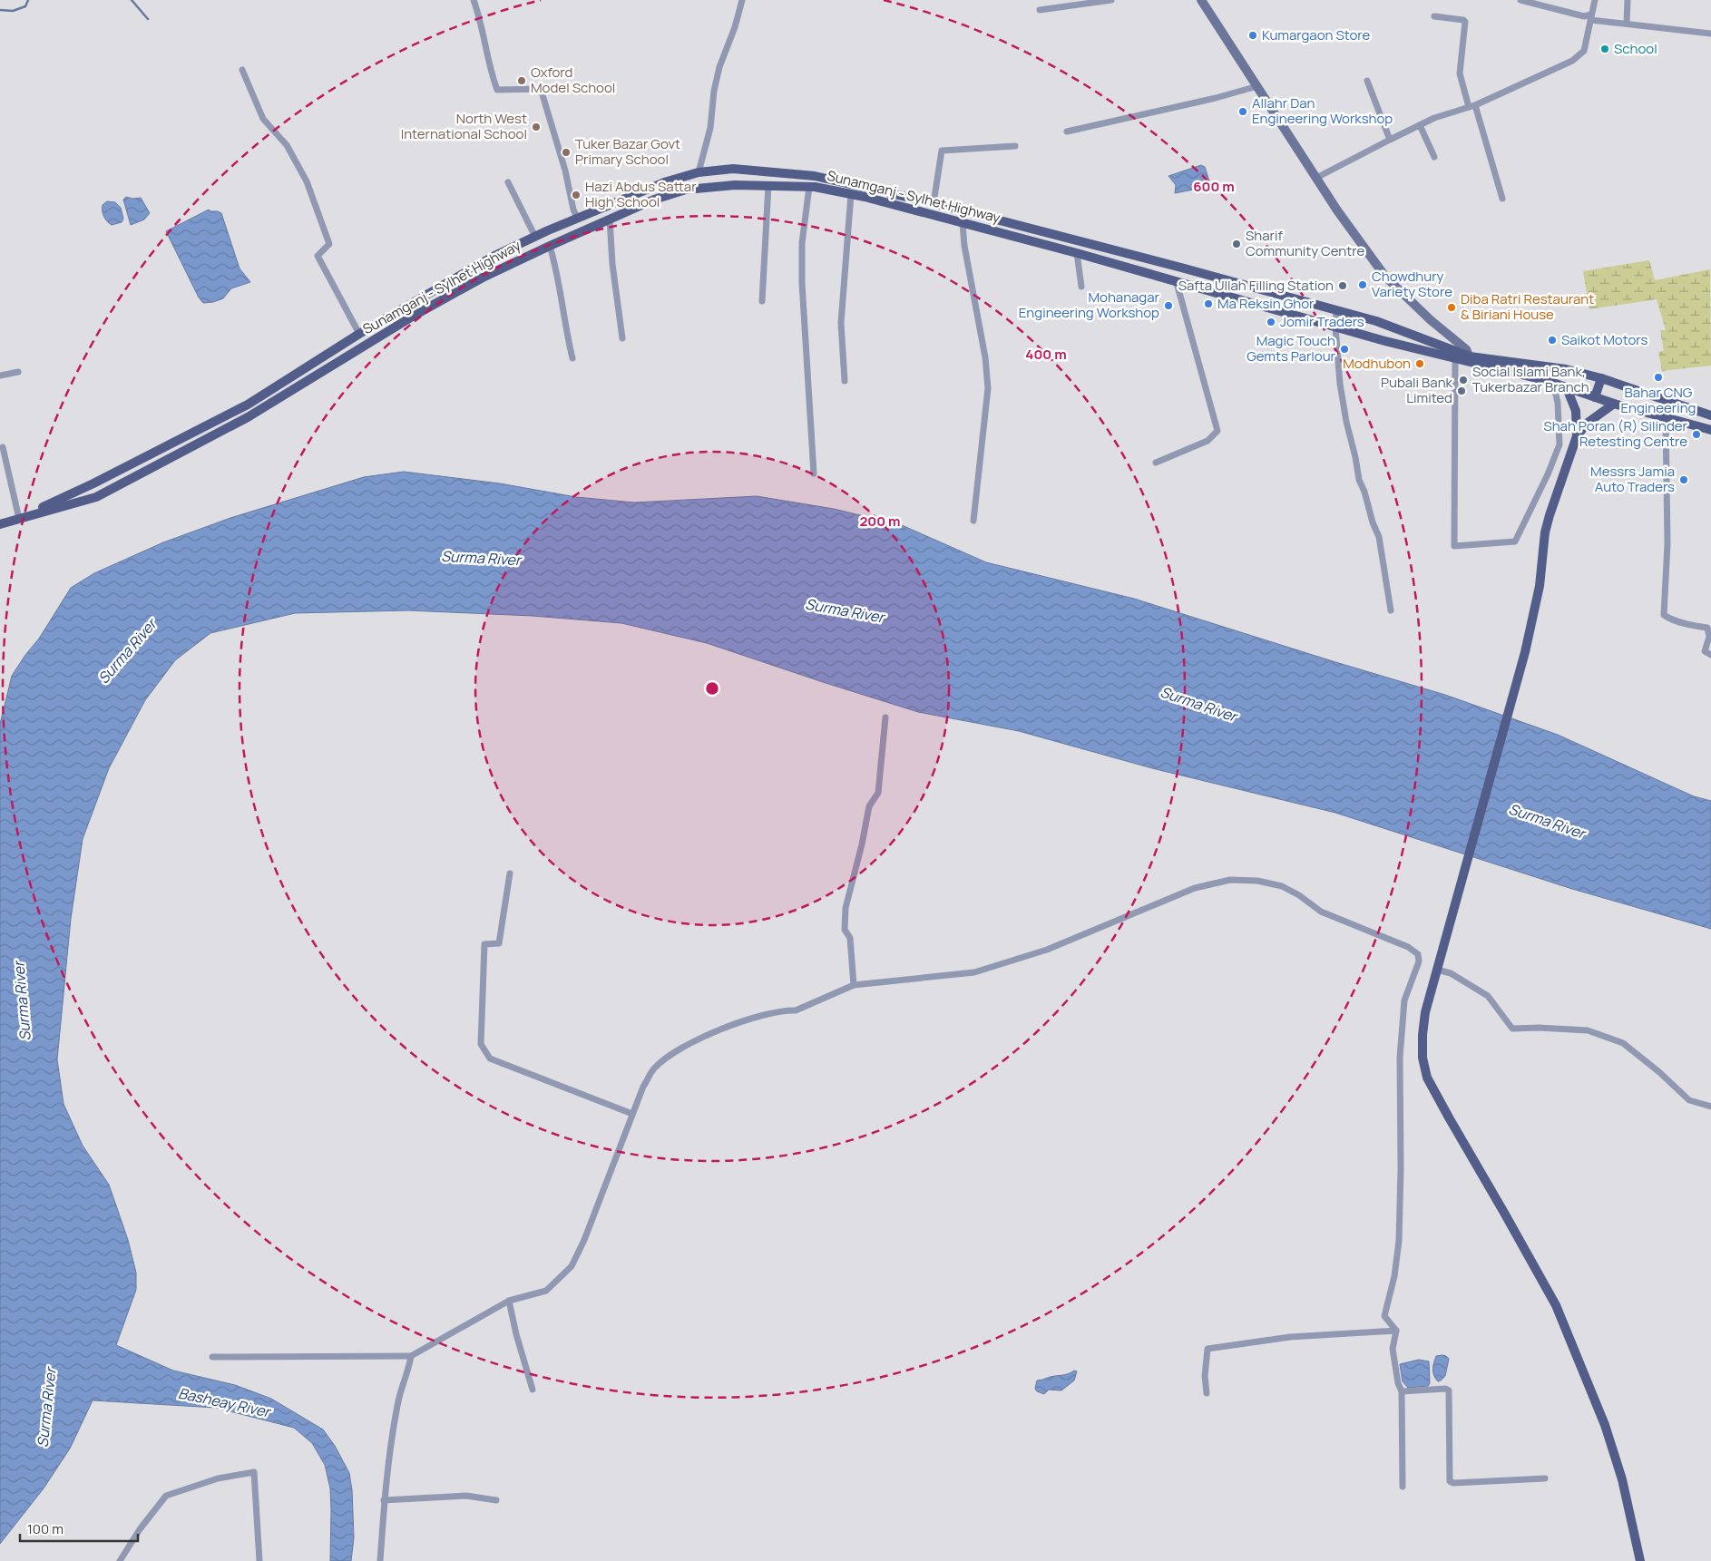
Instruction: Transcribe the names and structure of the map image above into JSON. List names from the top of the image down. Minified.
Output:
{"streets":{"main road":["Sunamganj - Sylhet Highway"]},"water":["Surma River","Basheay River"],"places":["Kumargaon Store","School","Oxford Model School","Allahr Dan Engineering Workshop","North West International School","Tuker Bazar Govt Primary School","Hazi Abdus Sattar High School","Sharif Community Centre","Chowdhury Variety Store","Safta Ullah Filling Station","Ma Reksin Ghor","Mohanagar Engineering Workshop","Diba Ratri Restaurant & Biriani House","Jomir Traders","Saikot Motors","Magic Touch Gemts Parlour","Modhubon","Bahar CNG Engineering","Social Islami Bank, Tukerbazar Branch","Pubali Bank Limited","Shah Poran (R) Silinder Retesting Centre","Messrs Jamia Auto Traders"],"scale_bar":"100 m","rings":["600 m","400 m","200 m"]}
